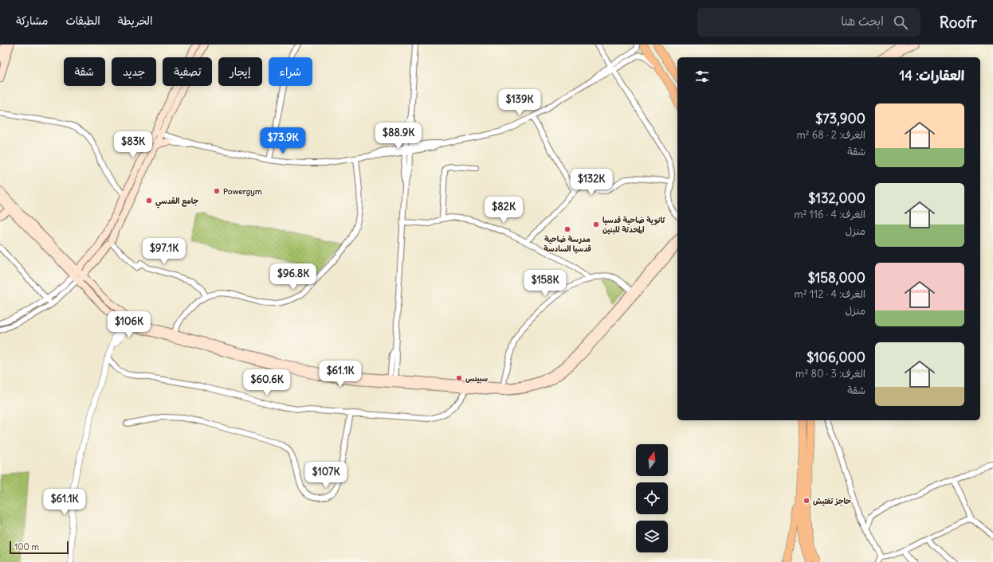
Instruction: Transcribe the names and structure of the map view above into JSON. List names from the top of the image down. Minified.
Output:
{"places":["Powergym","جامع القدسي","ثانوية ضاحية قدسيا المحدثة للبنين","مدرسة ضاحية قدسيا السادسة","سبينس","حاجز تفتيش"],"scale_bar":"100 m","north":"top","page":{"header":"Roofr","search":"ابحث هنا","nav":["الخريطة","الطبقات","مشاركة"],"chip":["شراء","إيجار","تصفية","جديد","شقة"],"heading":"العقارات: 14","price":["$139K","$88.9K","$73.9K","$83K","$132K","$82K","$97.1K","$96.8K","$158K","$106K","$61.1K","$60.6K","$107K","$61.1K"],"list":[{"name":"$73,900","note":"الغرف: 2 · 68 m² · شقة"},{"name":"$132,000","note":"الغرف: 4 · 116 m² · منزل"},{"name":"$158,000","note":"الغرف: 4 · 112 m² · منزل"},{"name":"$106,000","note":"الغرف: 3 · 80 m² · شقة"}],"scale":"100 m"}}
